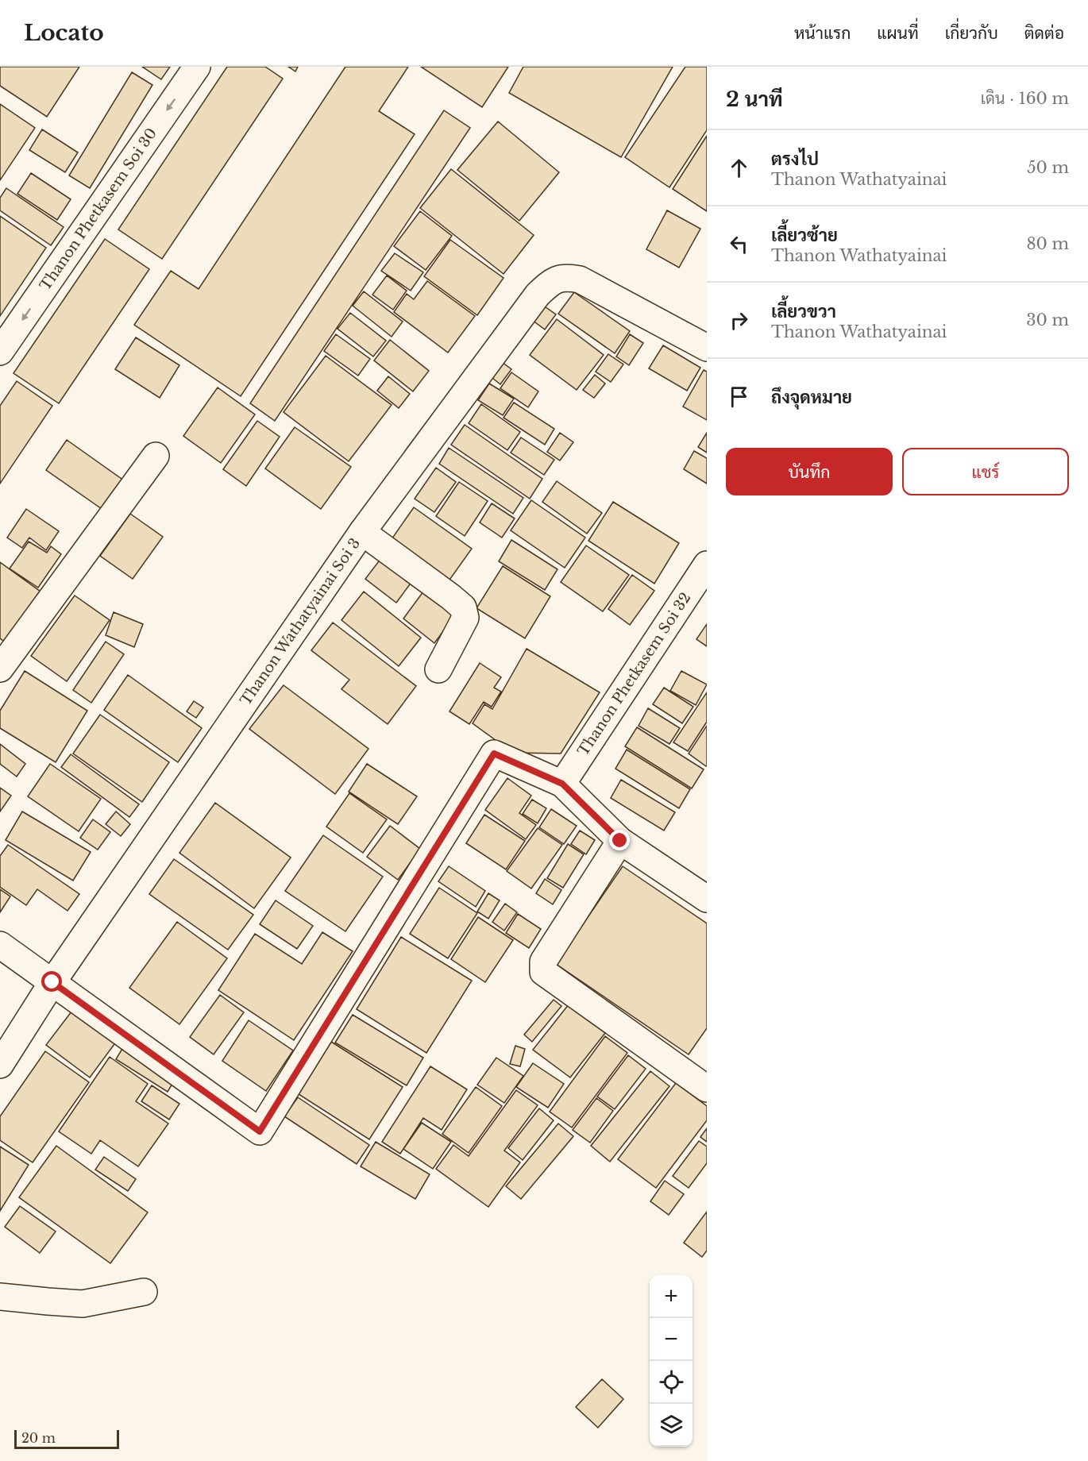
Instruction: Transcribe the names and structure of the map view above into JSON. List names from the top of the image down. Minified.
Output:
{"streets":{"street":["Thanon Phetkasem Soi 30","Thanon Wathatyainai Soi 3","Thanon Phetkasem Soi 32"]},"one_way":["Thanon Phetkasem Soi 30"],"scale_bar":"20 m","page":{"header":"Locato","nav":["หน้าแรก","แผนที่","เกี่ยวกับ","ติดต่อ"],"heading":["2 นาที","เดิน · 160 m"],"list":[["ตรงไป","Thanon Wathatyainai","50 m"],["เลี้ยวซ้าย","Thanon Wathatyainai","80 m"],["เลี้ยวขวา","Thanon Wathatyainai","30 m"],"ถึงจุดหมาย"],"buttons":["บันทึก","แชร์"],"map_buttons":["+","−"],"scale":"20 m"}}
